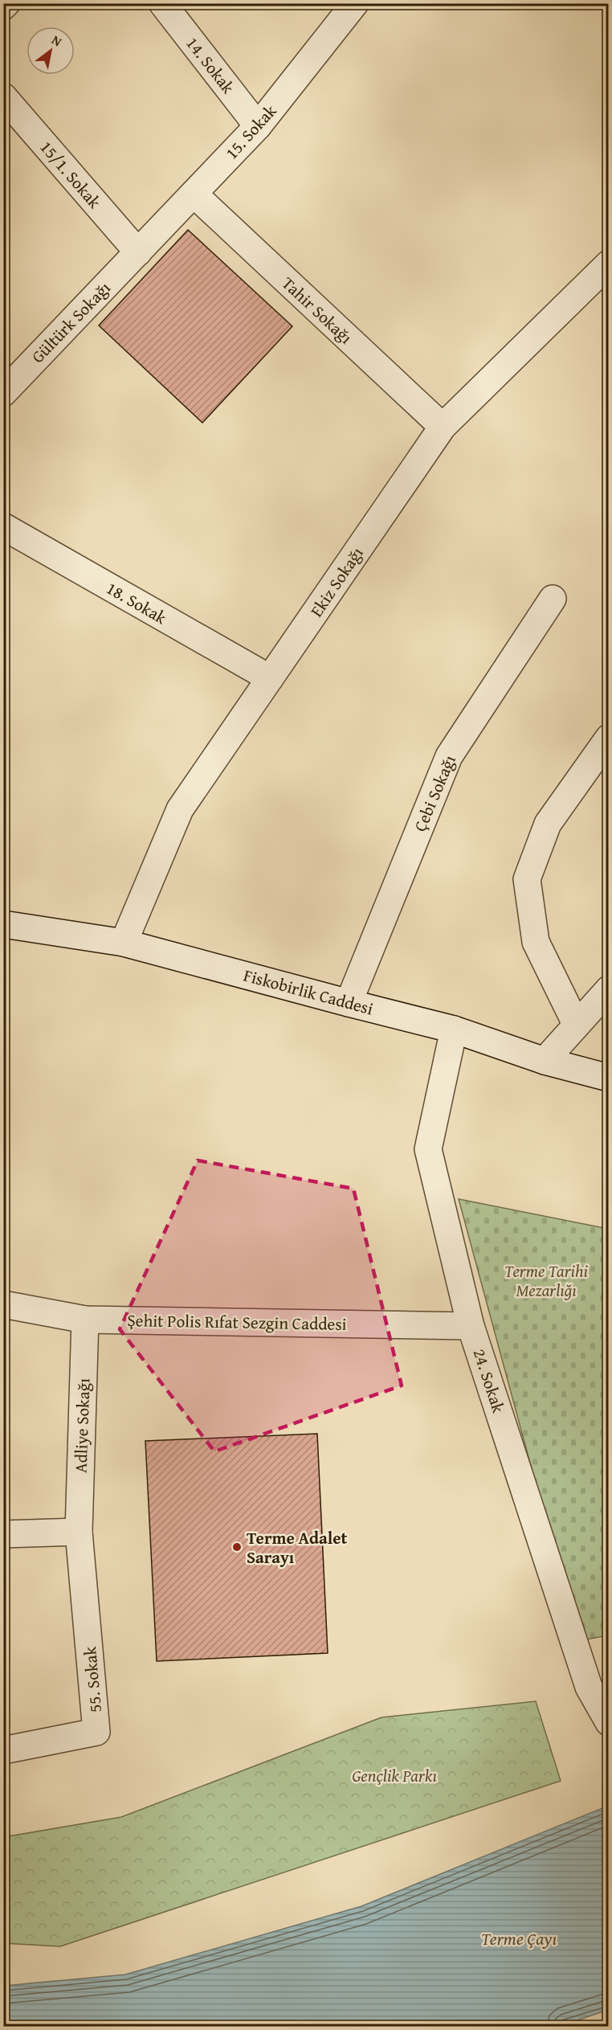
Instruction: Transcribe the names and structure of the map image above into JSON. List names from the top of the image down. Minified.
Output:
{"streets":{"street":["14. Sokak","15. Sokak","15/1. Sokak","Tahir Sokağı","Gültürk Sokağı","Ekiz Sokağı","18. Sokak","Çebi Sokağı","Fiskobirlik Caddesi","Şehit Polis Rıfat Sezgin Caddesi","24. Sokak","Adliye Sokağı","55. Sokak"]},"crossings":[["14. Sokak","15. Sokak"],["15. Sokak","15/1. Sokak"],["15. Sokak","Tahir Sokağı"],["15. Sokak","Gültürk Sokağı"],["15/1. Sokak","Gültürk Sokağı"],["Tahir Sokağı","Ekiz Sokağı"],["Ekiz Sokağı","18. Sokak"],["Ekiz Sokağı","Fiskobirlik Caddesi"],["Çebi Sokağı","Fiskobirlik Caddesi"],["Fiskobirlik Caddesi","24. Sokak"],["Şehit Polis Rıfat Sezgin Caddesi","24. Sokak"],["Şehit Polis Rıfat Sezgin Caddesi","Adliye Sokağı"],["Adliye Sokağı","55. Sokak"]],"water":["Terme Çayı"],"parks":["Terme Tarihi Mezarlığı","Gençlik Parkı"],"places":["Terme Adalet Sarayı"],"north":"top right"}
